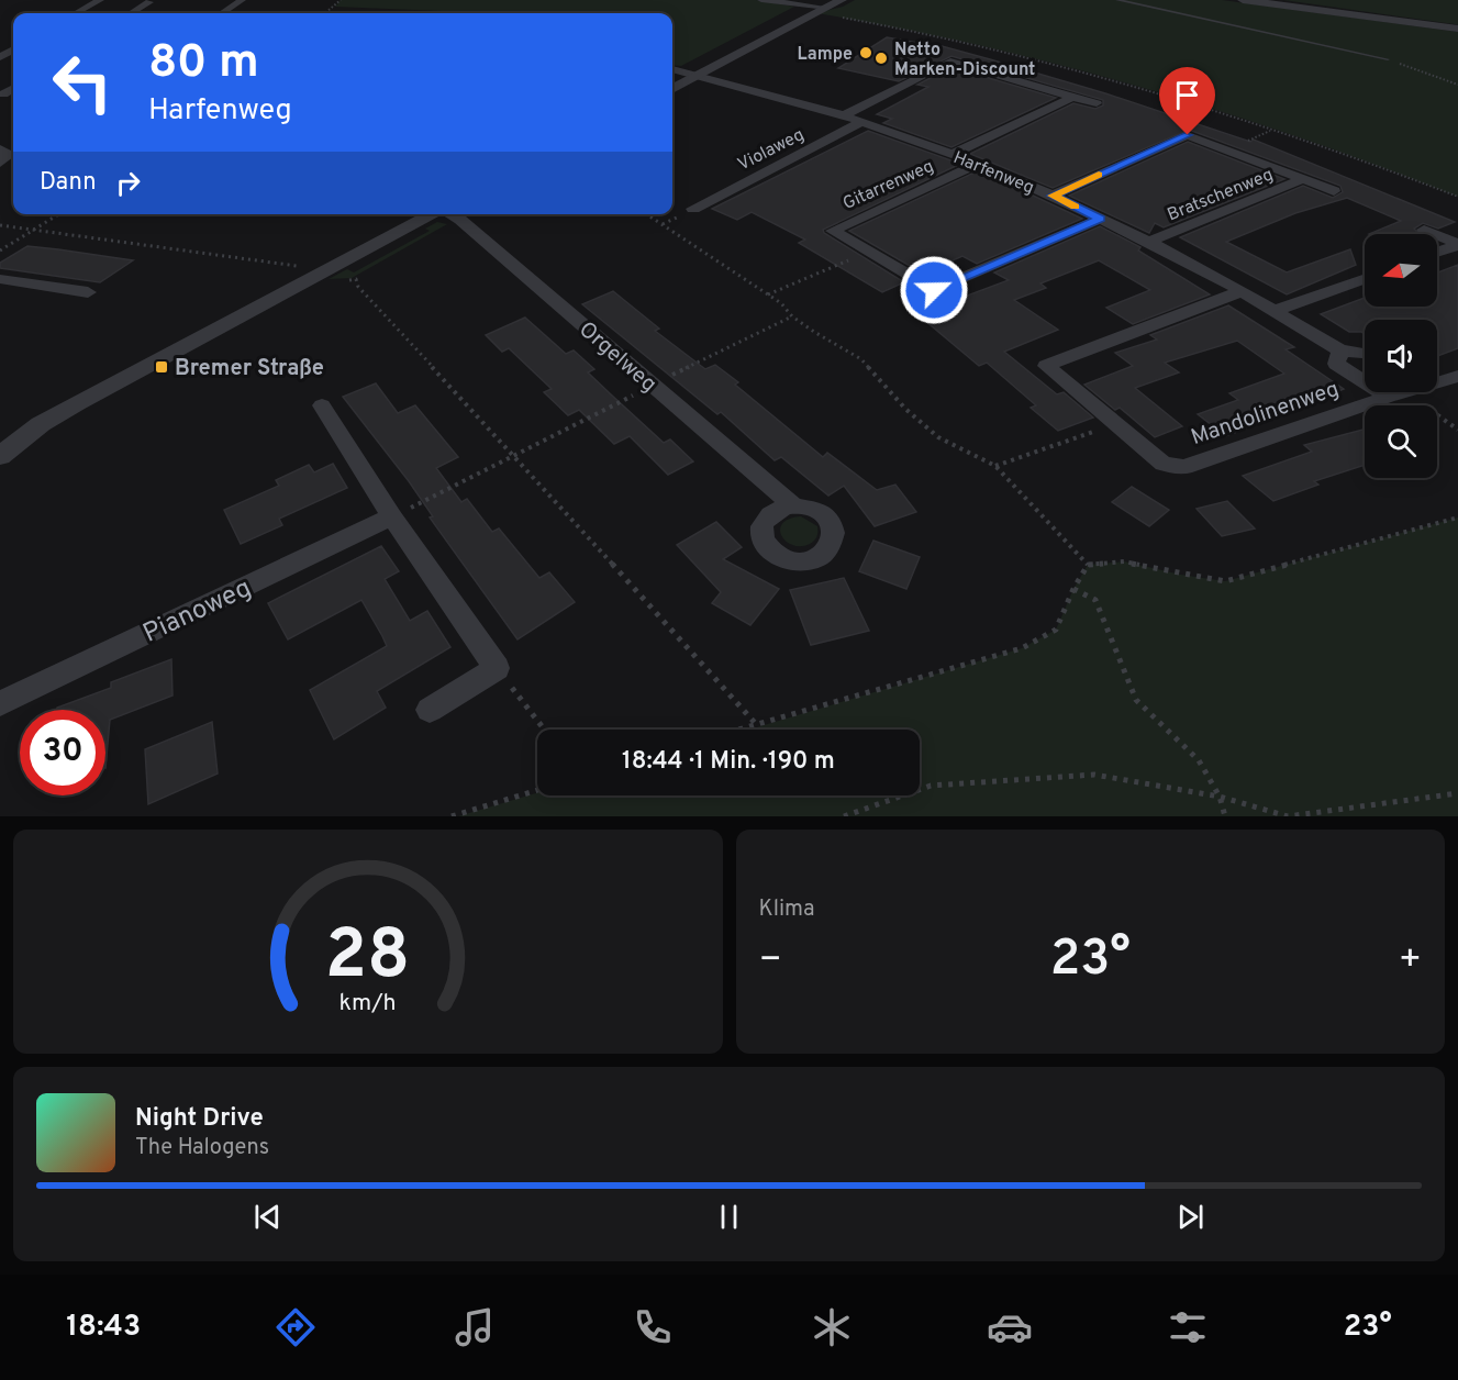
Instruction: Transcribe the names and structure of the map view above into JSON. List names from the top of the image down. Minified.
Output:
{"streets":{"street":["Violaweg","Harfenweg","Gitarrenweg","Bratschenweg","Orgelweg","Mandolinenweg","Pianoweg"]},"crossings":[["Violaweg","Harfenweg"],["Harfenweg","Gitarrenweg"],["Harfenweg","Bratschenweg"],["Harfenweg","Mandolinenweg"]],"places":{"other":["Lampe","Netto Marken-Discount"],"transit":["Bremer Straße"]},"north":"left","page":{"turn":["80 m","Harfenweg"],"then":"Dann","limit":"30","trip":"18:44 · 1 Min. · 190 m","tile":"Klima","heat":["−","23°","+"],"song":["Night Drive","The Halogens"],"tabs":["18:43","23°"],"gauge":["28","km/h"]}}
